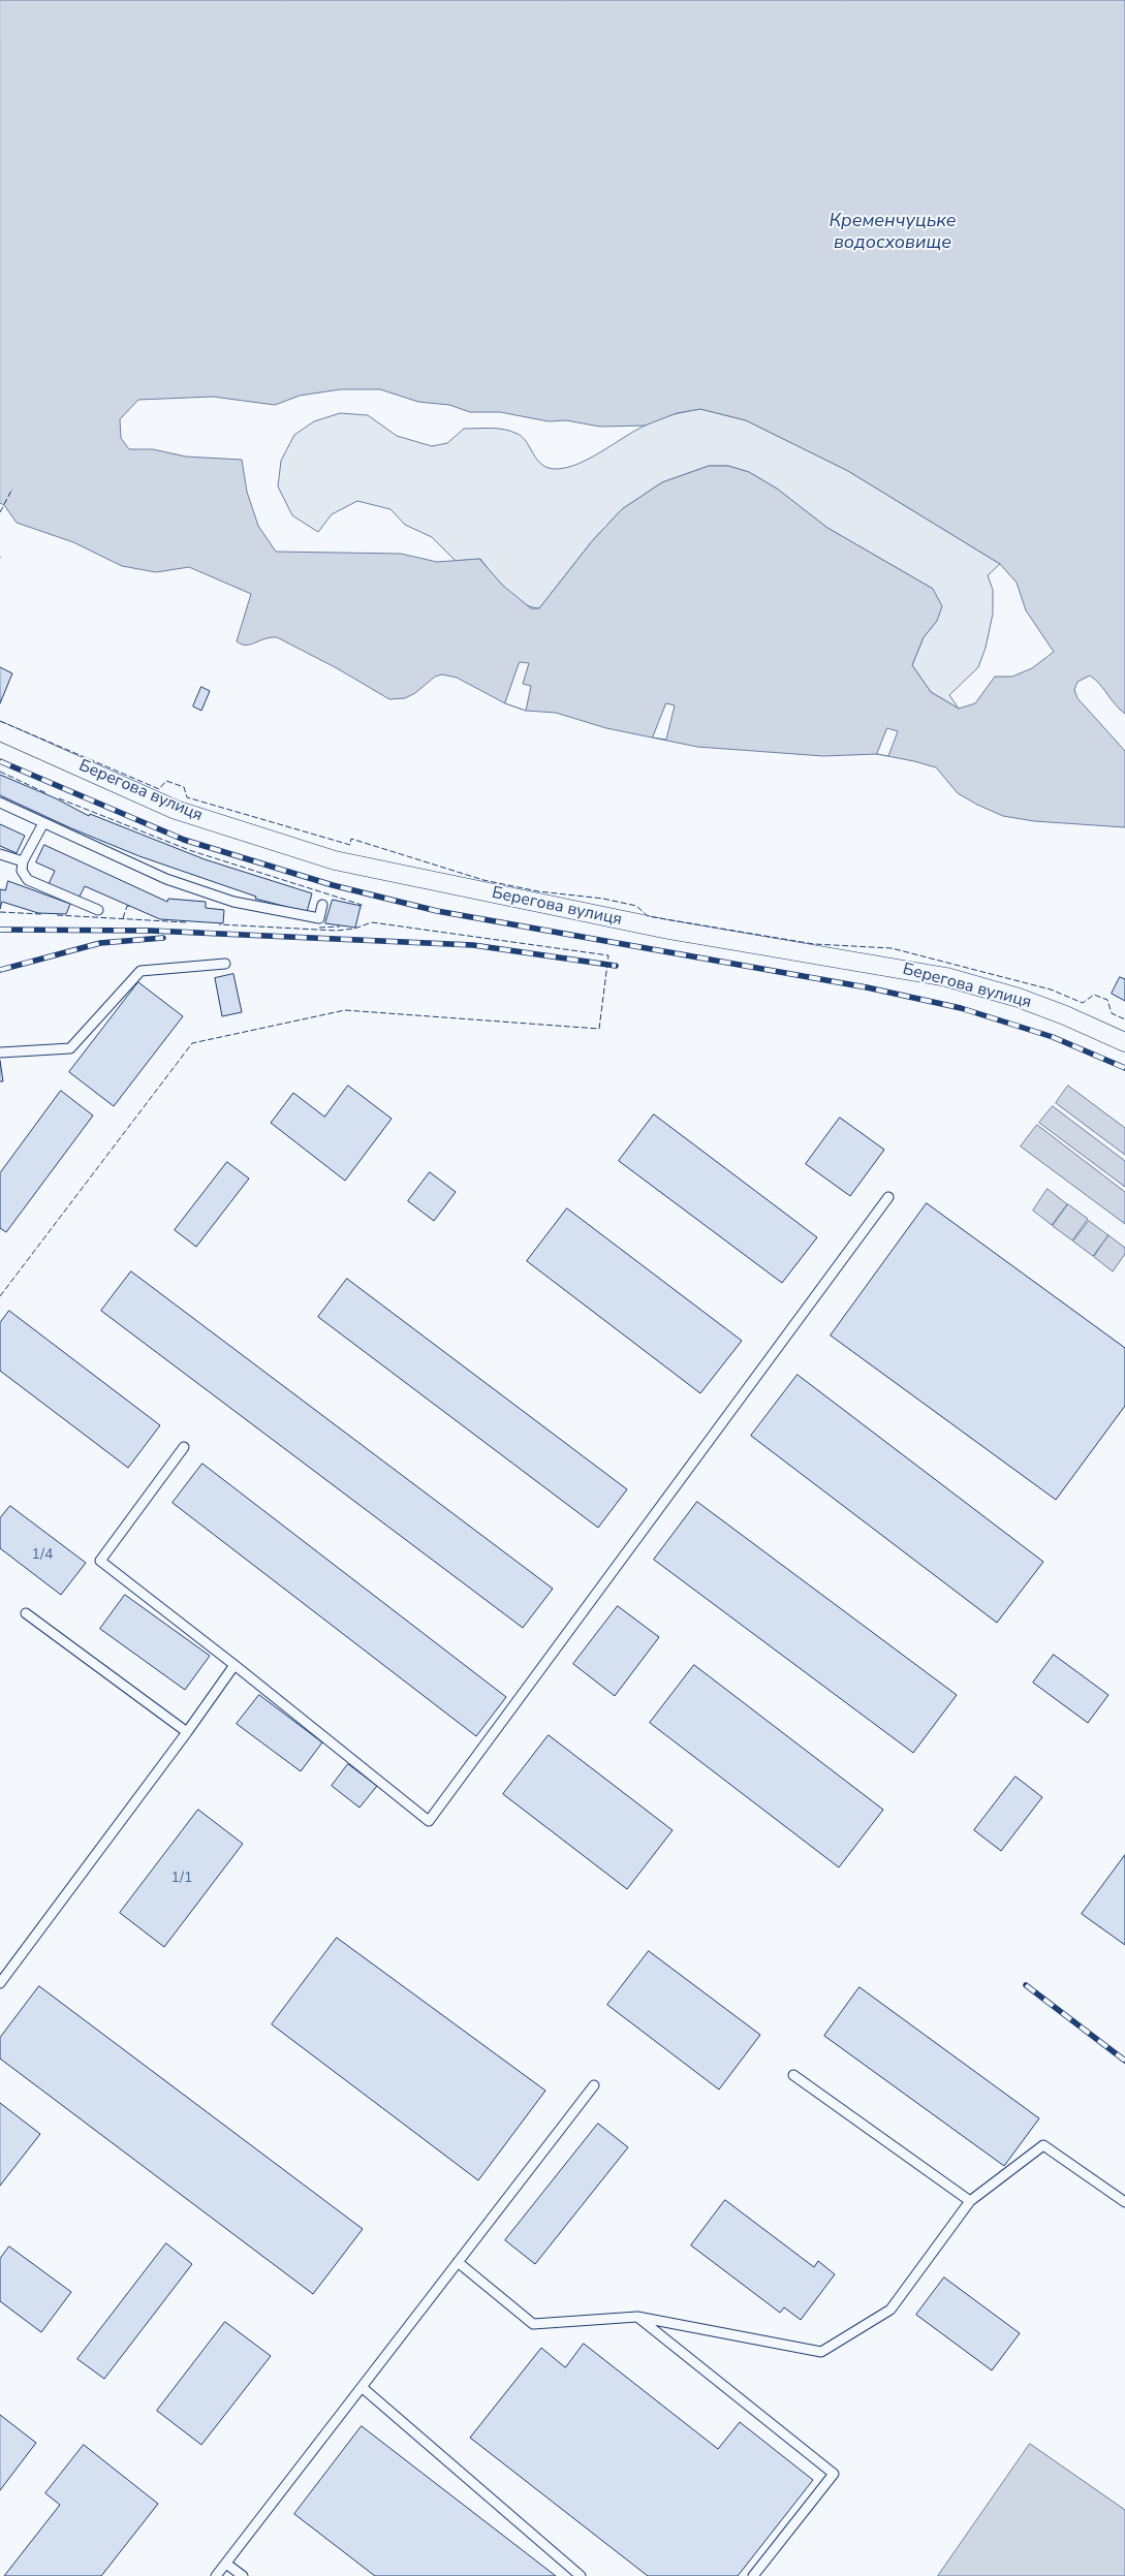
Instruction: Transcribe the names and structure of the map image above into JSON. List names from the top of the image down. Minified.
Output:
{"streets":{"street":["Берегова вулиця"]},"water":["Кременчуцьке водосховище"],"house_numbers":["1/4","1/1"]}
